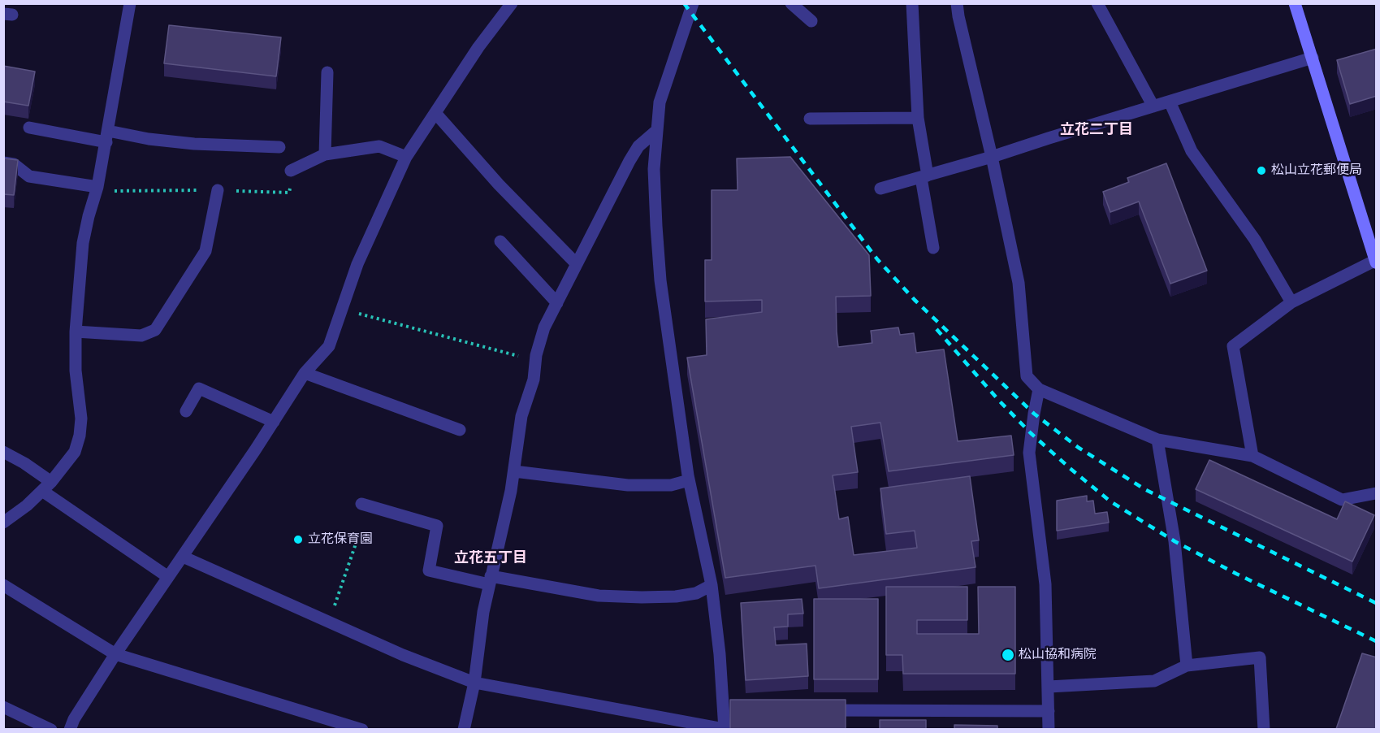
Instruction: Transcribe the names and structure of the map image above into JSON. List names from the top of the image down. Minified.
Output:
{"districts":["立花二丁目","立花五丁目"],"places":["松山立花郵便局","立花保育園","松山協和病院"]}
